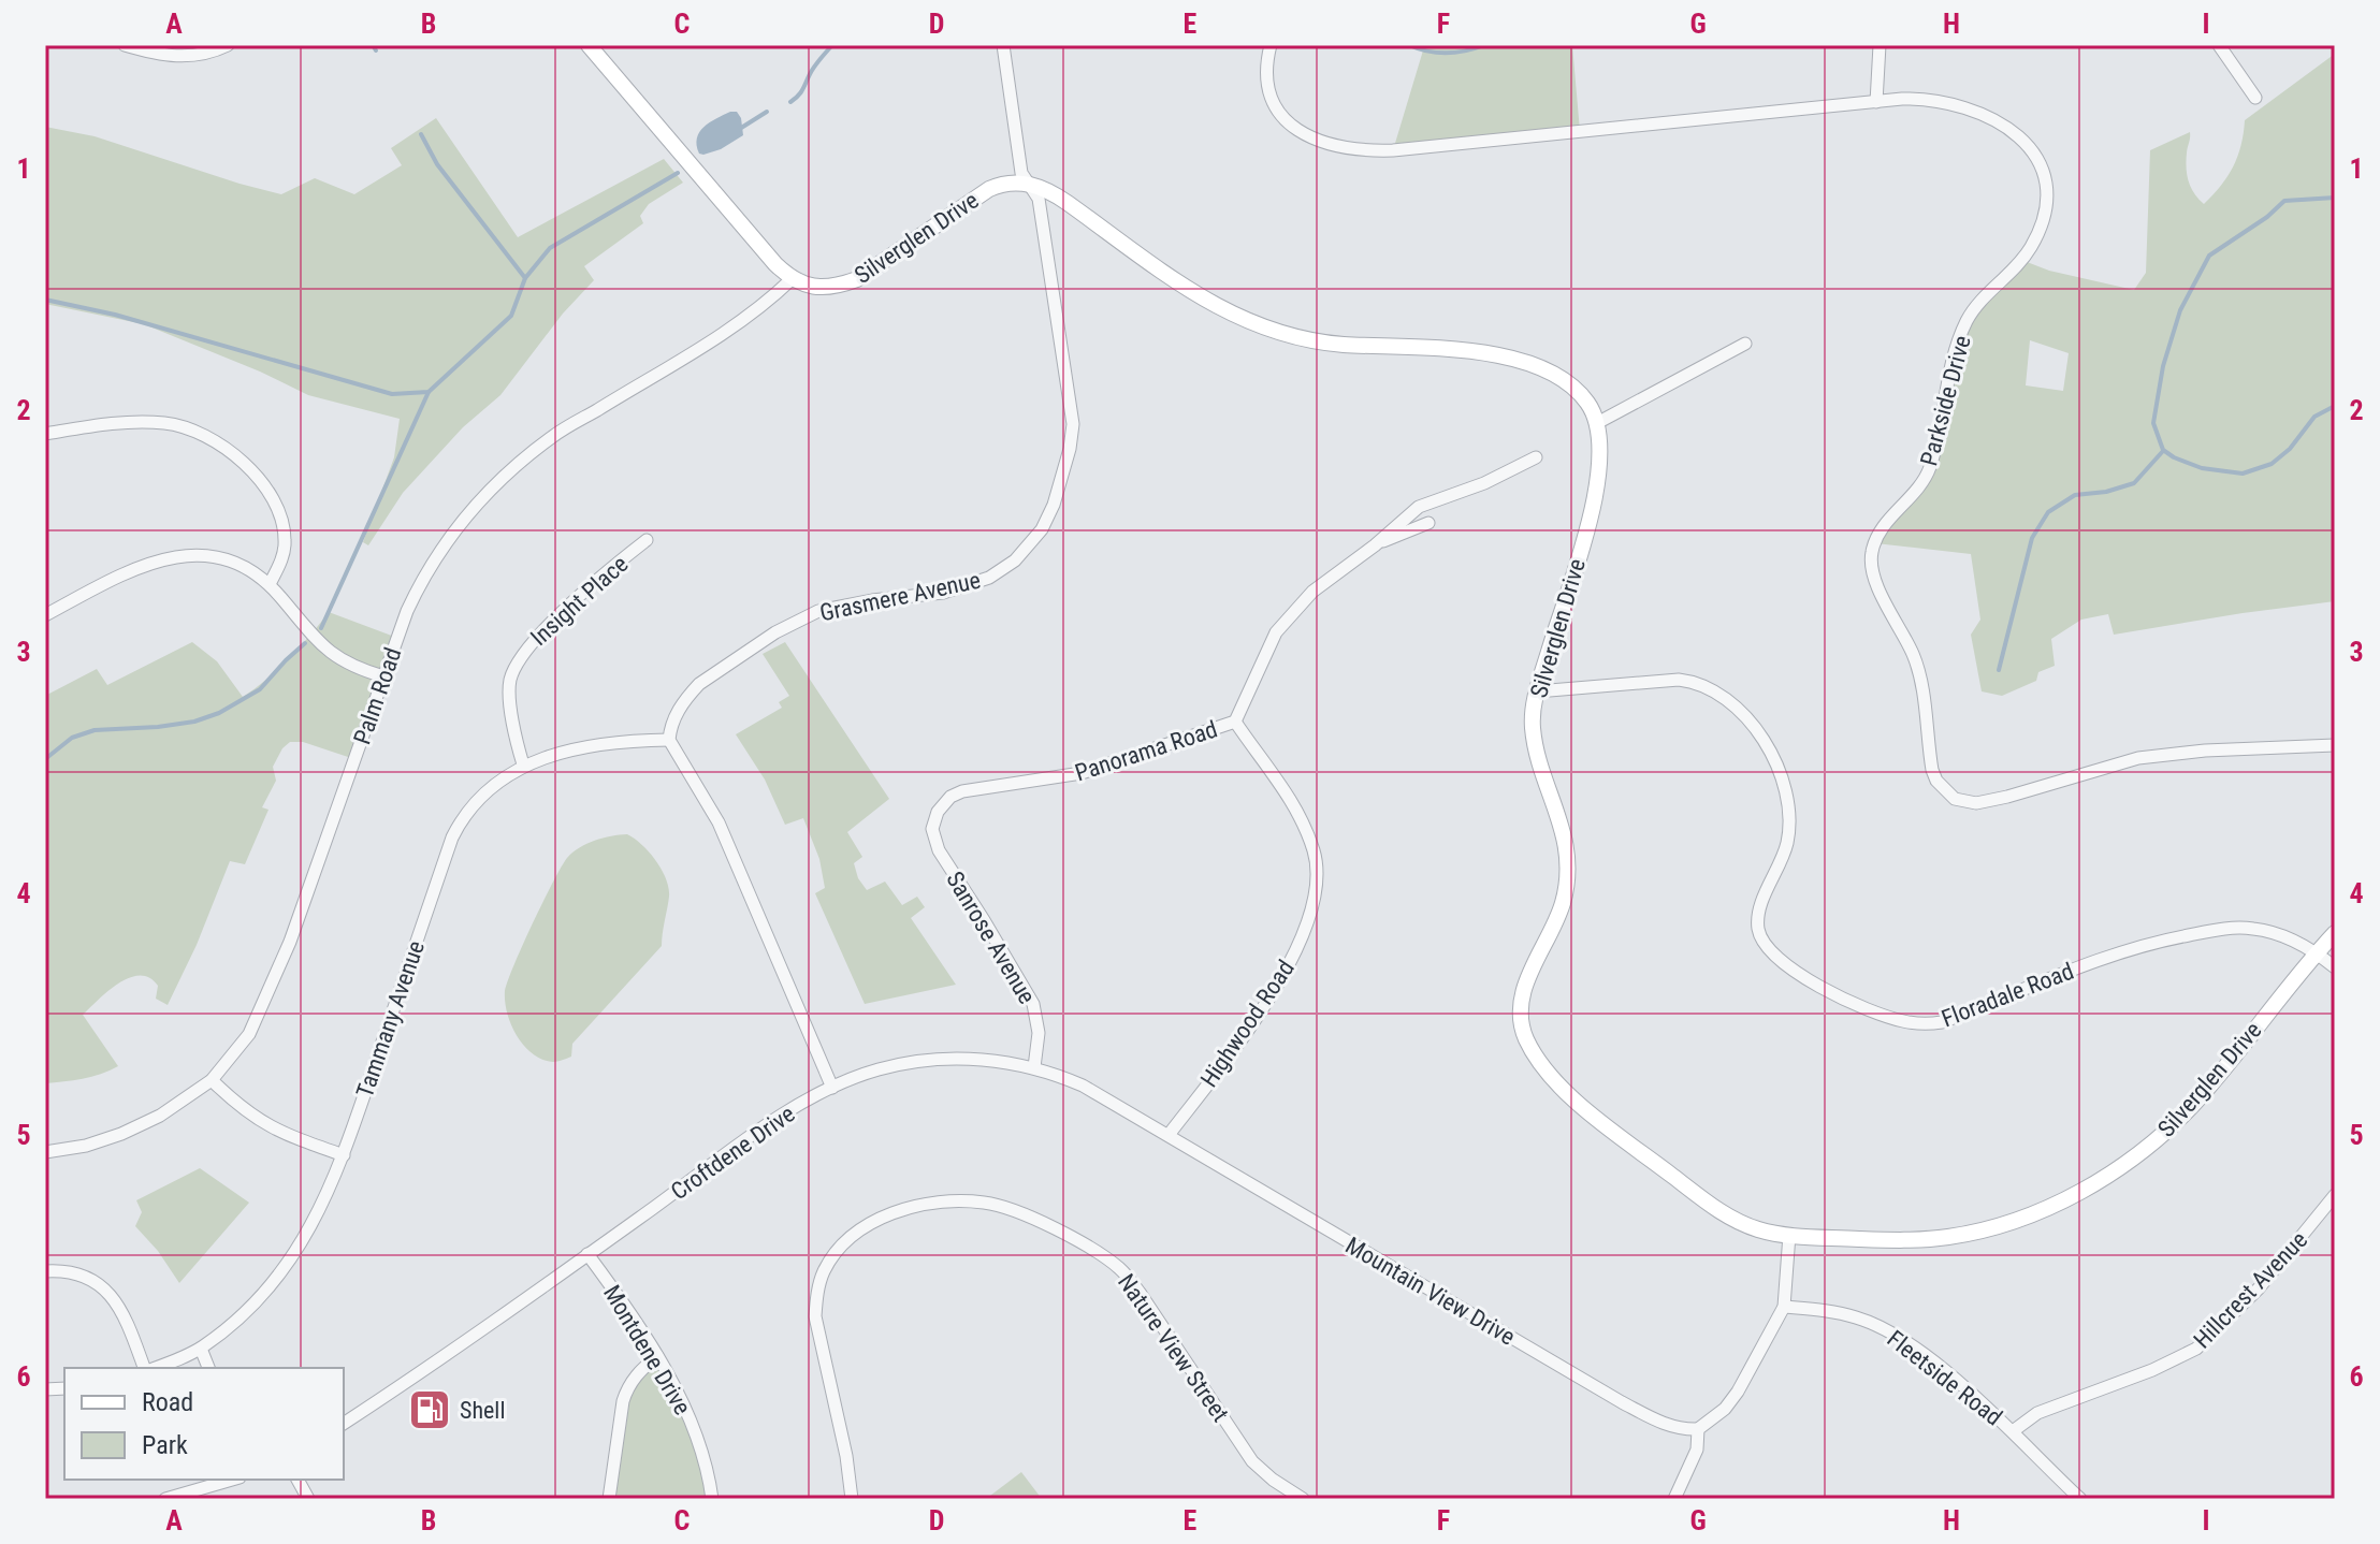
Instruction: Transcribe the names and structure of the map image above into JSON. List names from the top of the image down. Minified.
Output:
{"streets":{"street":["Silverglen Drive","Parkside Drive","Grasmere Avenue","Insight Place","Palm Road","Panorama Road","Sanrose Avenue","Floradale Road","Tammany Avenue","Highwood Road","Croftdene Drive","Hillcrest Avenue","Mountain View Drive","Nature View Street","Montdene Drive","Fleetside Road"]},"crossings":[["Silverglen Drive","Grasmere Avenue"],["Silverglen Drive","Palm Road"],["Silverglen Drive","Floradale Road"],["Grasmere Avenue","Tammany Avenue"],["Insight Place","Tammany Avenue"],["Panorama Road","Sanrose Avenue"],["Panorama Road","Highwood Road"],["Sanrose Avenue","Croftdene Drive"],["Highwood Road","Croftdene Drive"],["Highwood Road","Mountain View Drive"],["Croftdene Drive","Mountain View Drive"],["Croftdene Drive","Montdene Drive"],["Hillcrest Avenue","Fleetside Road"]],"places":{"fuel station":["Shell"]},"legend":["Road","Park"],"grid":{"columns":["A","B","C","D","E","F","G","H","I"],"rows":["1","2","3","4","5","6"]}}
